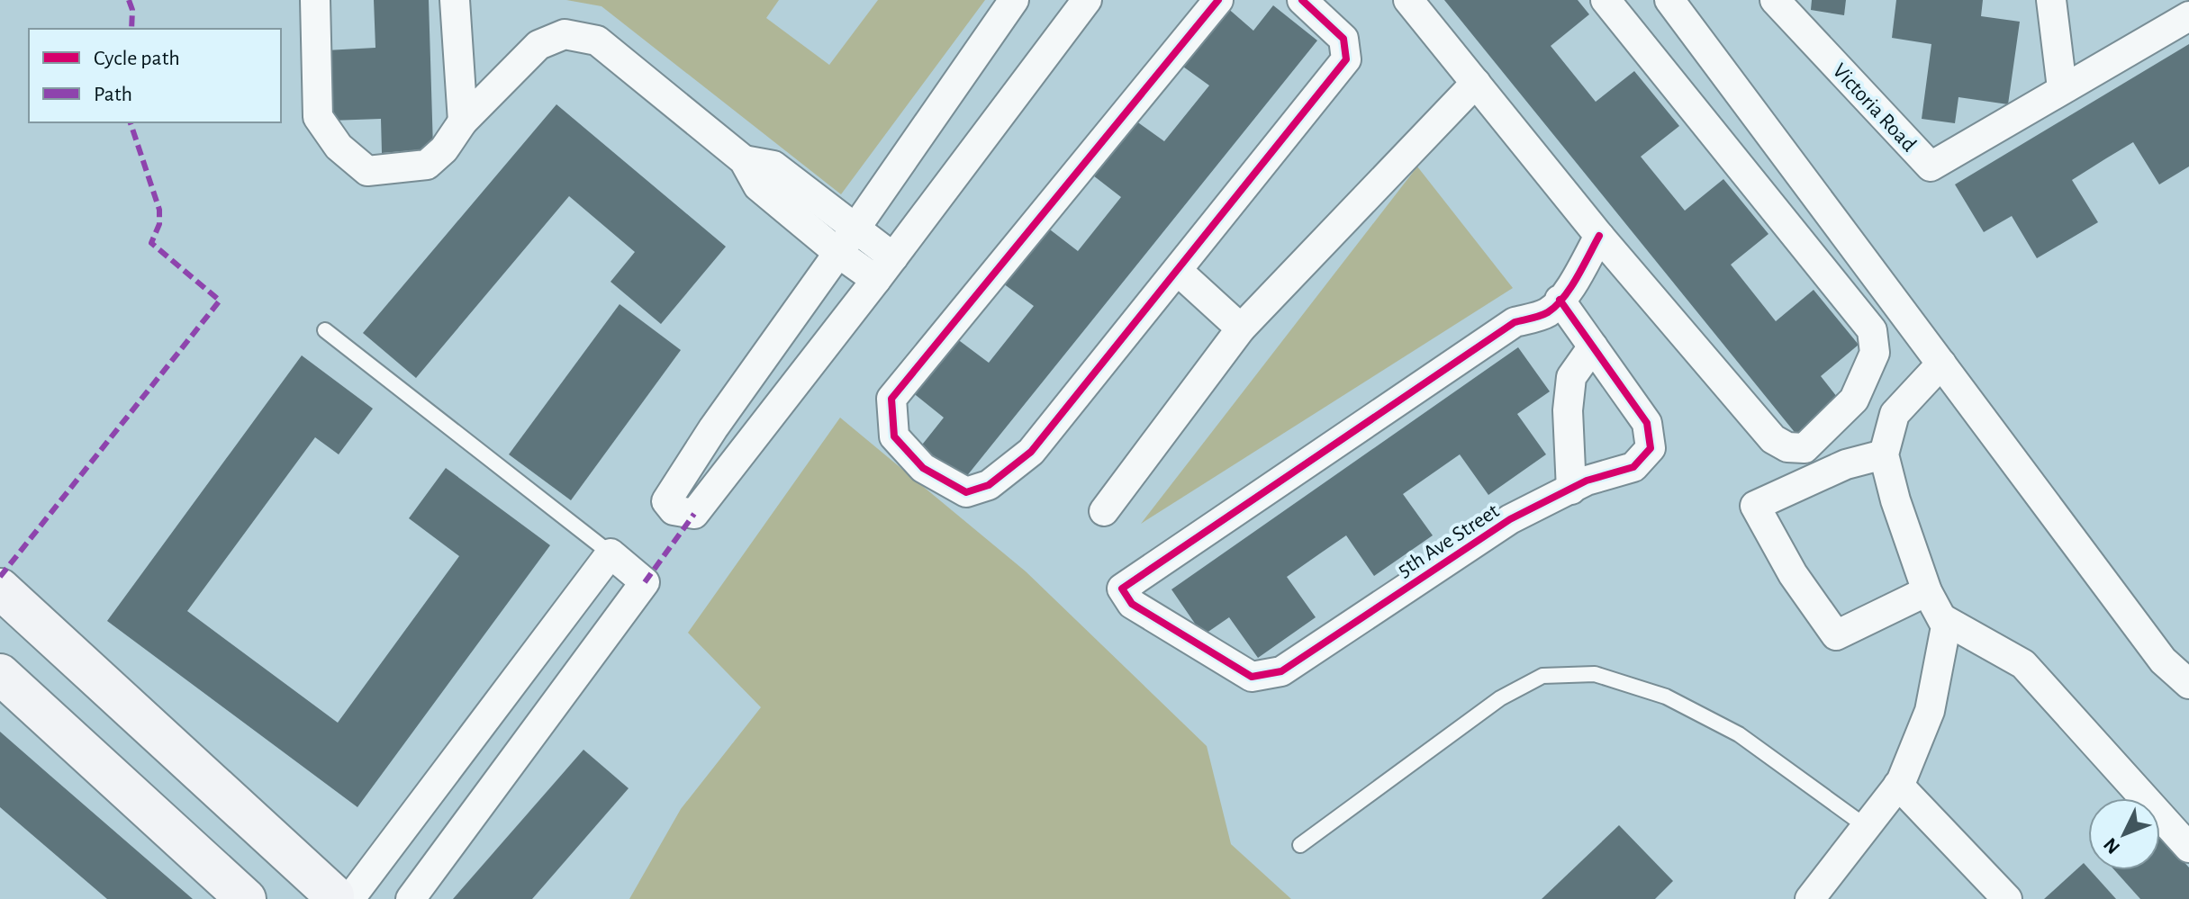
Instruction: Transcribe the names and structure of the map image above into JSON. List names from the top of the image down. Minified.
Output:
{"streets":{"street":["Victoria Road","5th Ave Street"]},"legend":["Cycle path","Path"],"north":"bottom left"}
